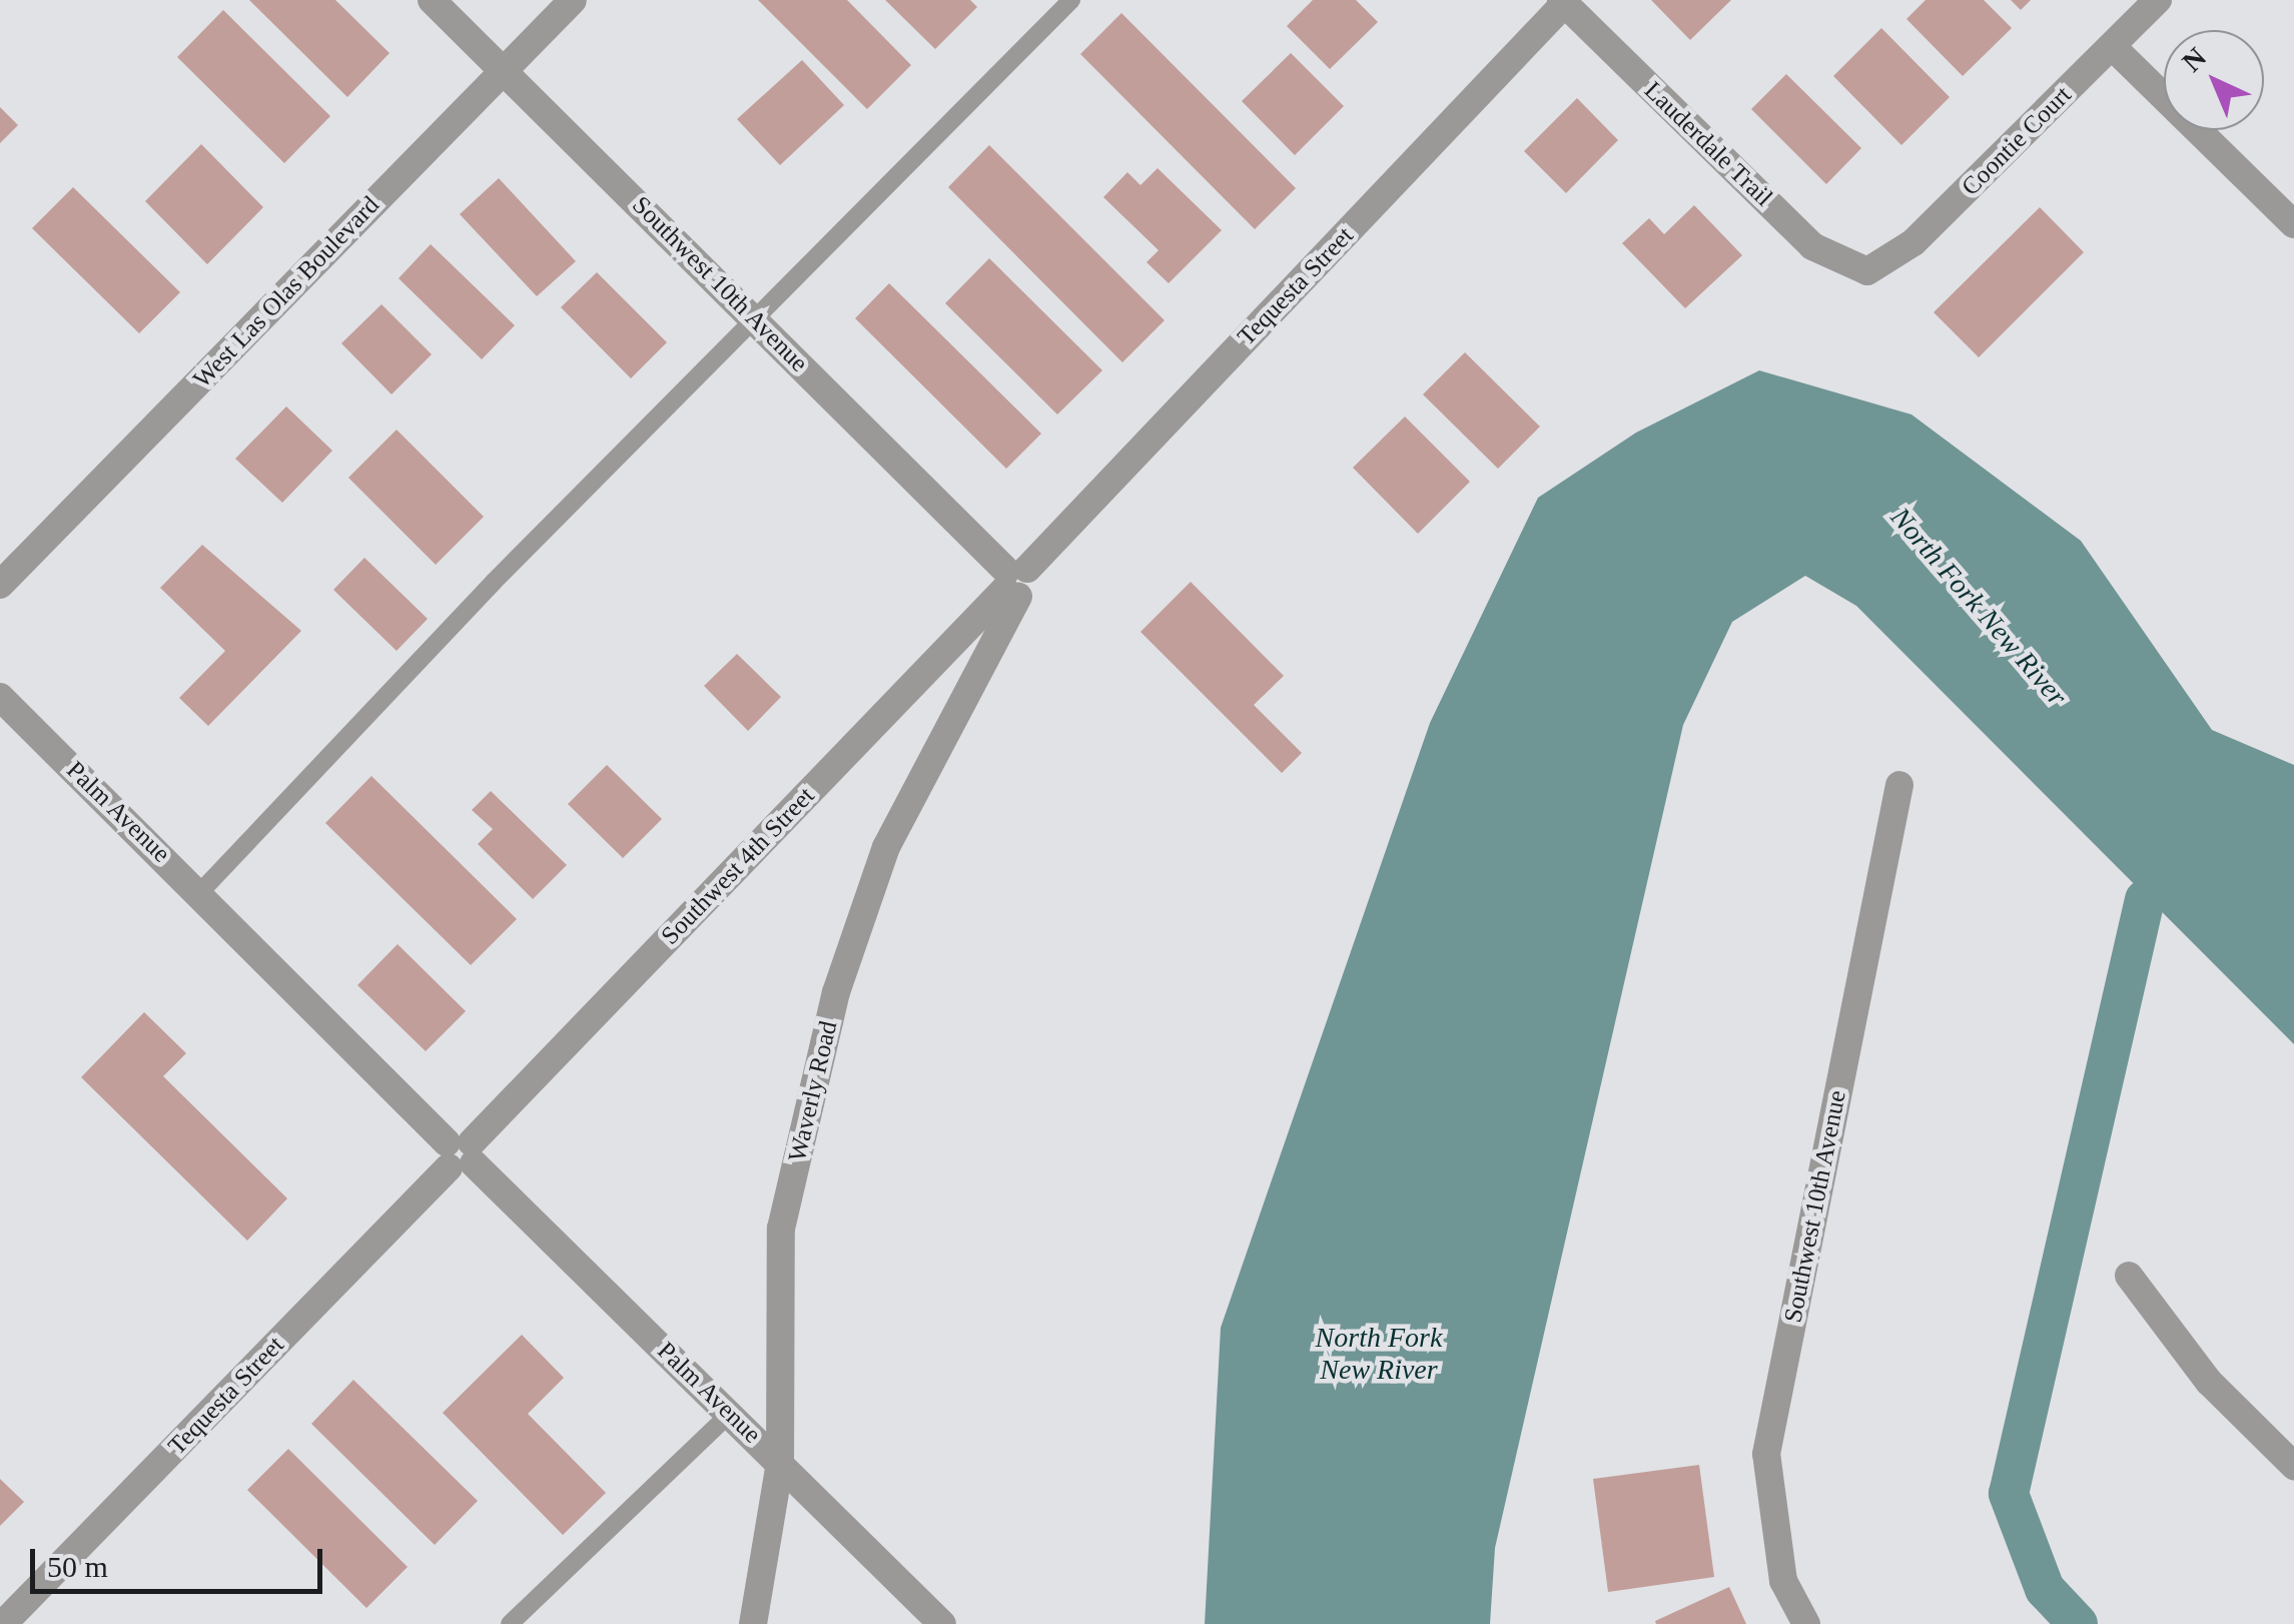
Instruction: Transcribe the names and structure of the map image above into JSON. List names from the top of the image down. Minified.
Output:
{"streets":{"street":["Coontie Court","Lauderdale Trail","Southwest 10th Avenue","Tequesta Street","West Las Olas Boulevard","Palm Avenue","Southwest 4th Street","Waverly Road"]},"crossings":[["Coontie Court","Lauderdale Trail"],["Lauderdale Trail","Tequesta Street"],["Southwest 10th Avenue","Tequesta Street"],["Southwest 10th Avenue","West Las Olas Boulevard"],["Southwest 10th Avenue","Southwest 4th Street"],["Southwest 10th Avenue","Waverly Road"],["Tequesta Street","Palm Avenue"],["Tequesta Street","Southwest 4th Street"],["Tequesta Street","Waverly Road"],["Palm Avenue","Southwest 4th Street"],["Palm Avenue","Waverly Road"],["Southwest 4th Street","Waverly Road"]],"water":["North Fork New River"],"scale_bar":"50 m","north":"top left"}
